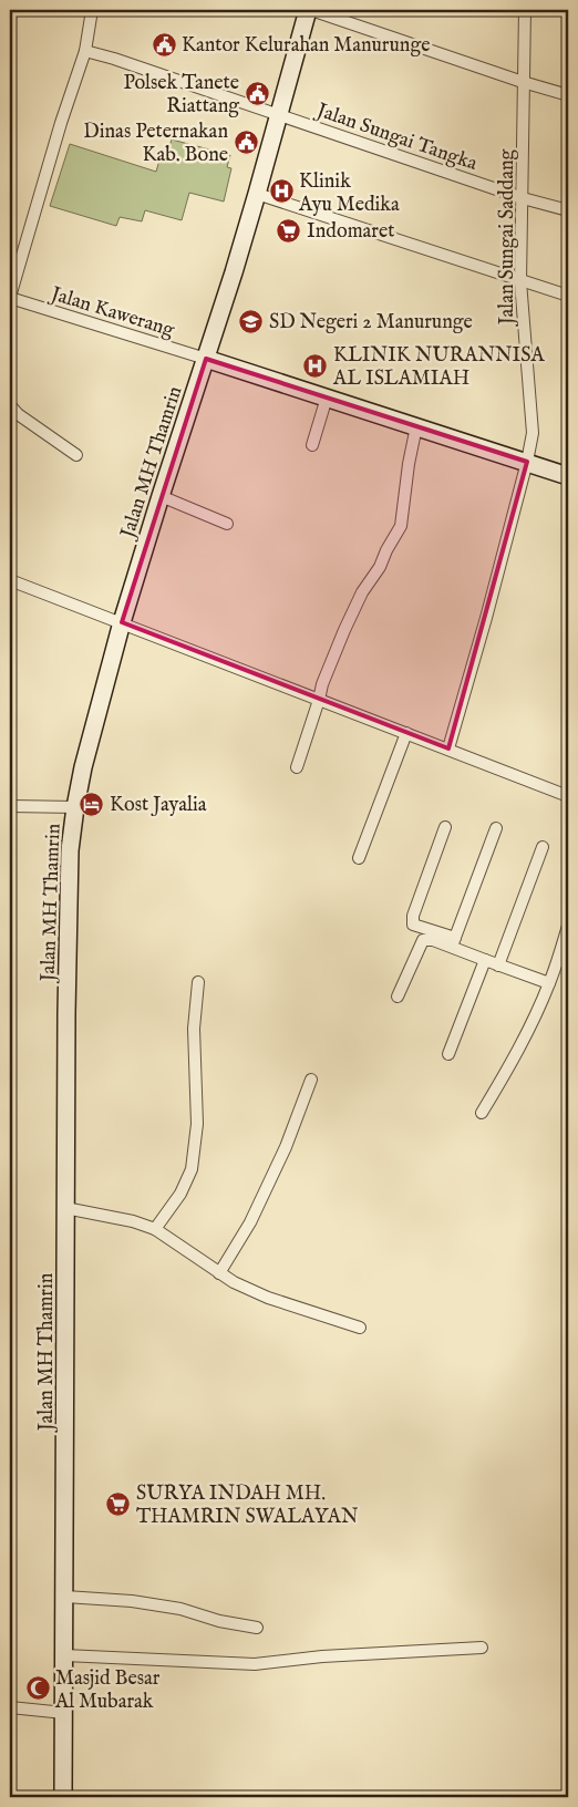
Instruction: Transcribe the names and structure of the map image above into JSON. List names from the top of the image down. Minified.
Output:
{"streets":{"main road":["Jalan MH Thamrin"],"street":["Jalan Sungai Tangka","Jalan Sungai Saddang","Jalan Kawerang"]},"crossings":[["Jalan Sungai Tangka","Jalan Sungai Saddang"],["Jalan Sungai Tangka","Jalan MH Thamrin"],["Jalan Kawerang","Jalan MH Thamrin"]],"places":{"public building":["Kantor Kelurahan Manurunge","Polsek Tanete Riattang","Dinas Peternakan Kab. Bone"],"hospital":["Klinik Ayu Medika","KLINIK NURANNISA AL ISLAMIAH"],"supermarket":["Indomaret","SURYA INDAH MH. THAMRIN SWALAYAN"],"school or university":["SD Negeri 2 Manurunge"],"hotel":["Kost Jayalia"],"mosque":["Masjid Besar Al Mubarak"]}}
